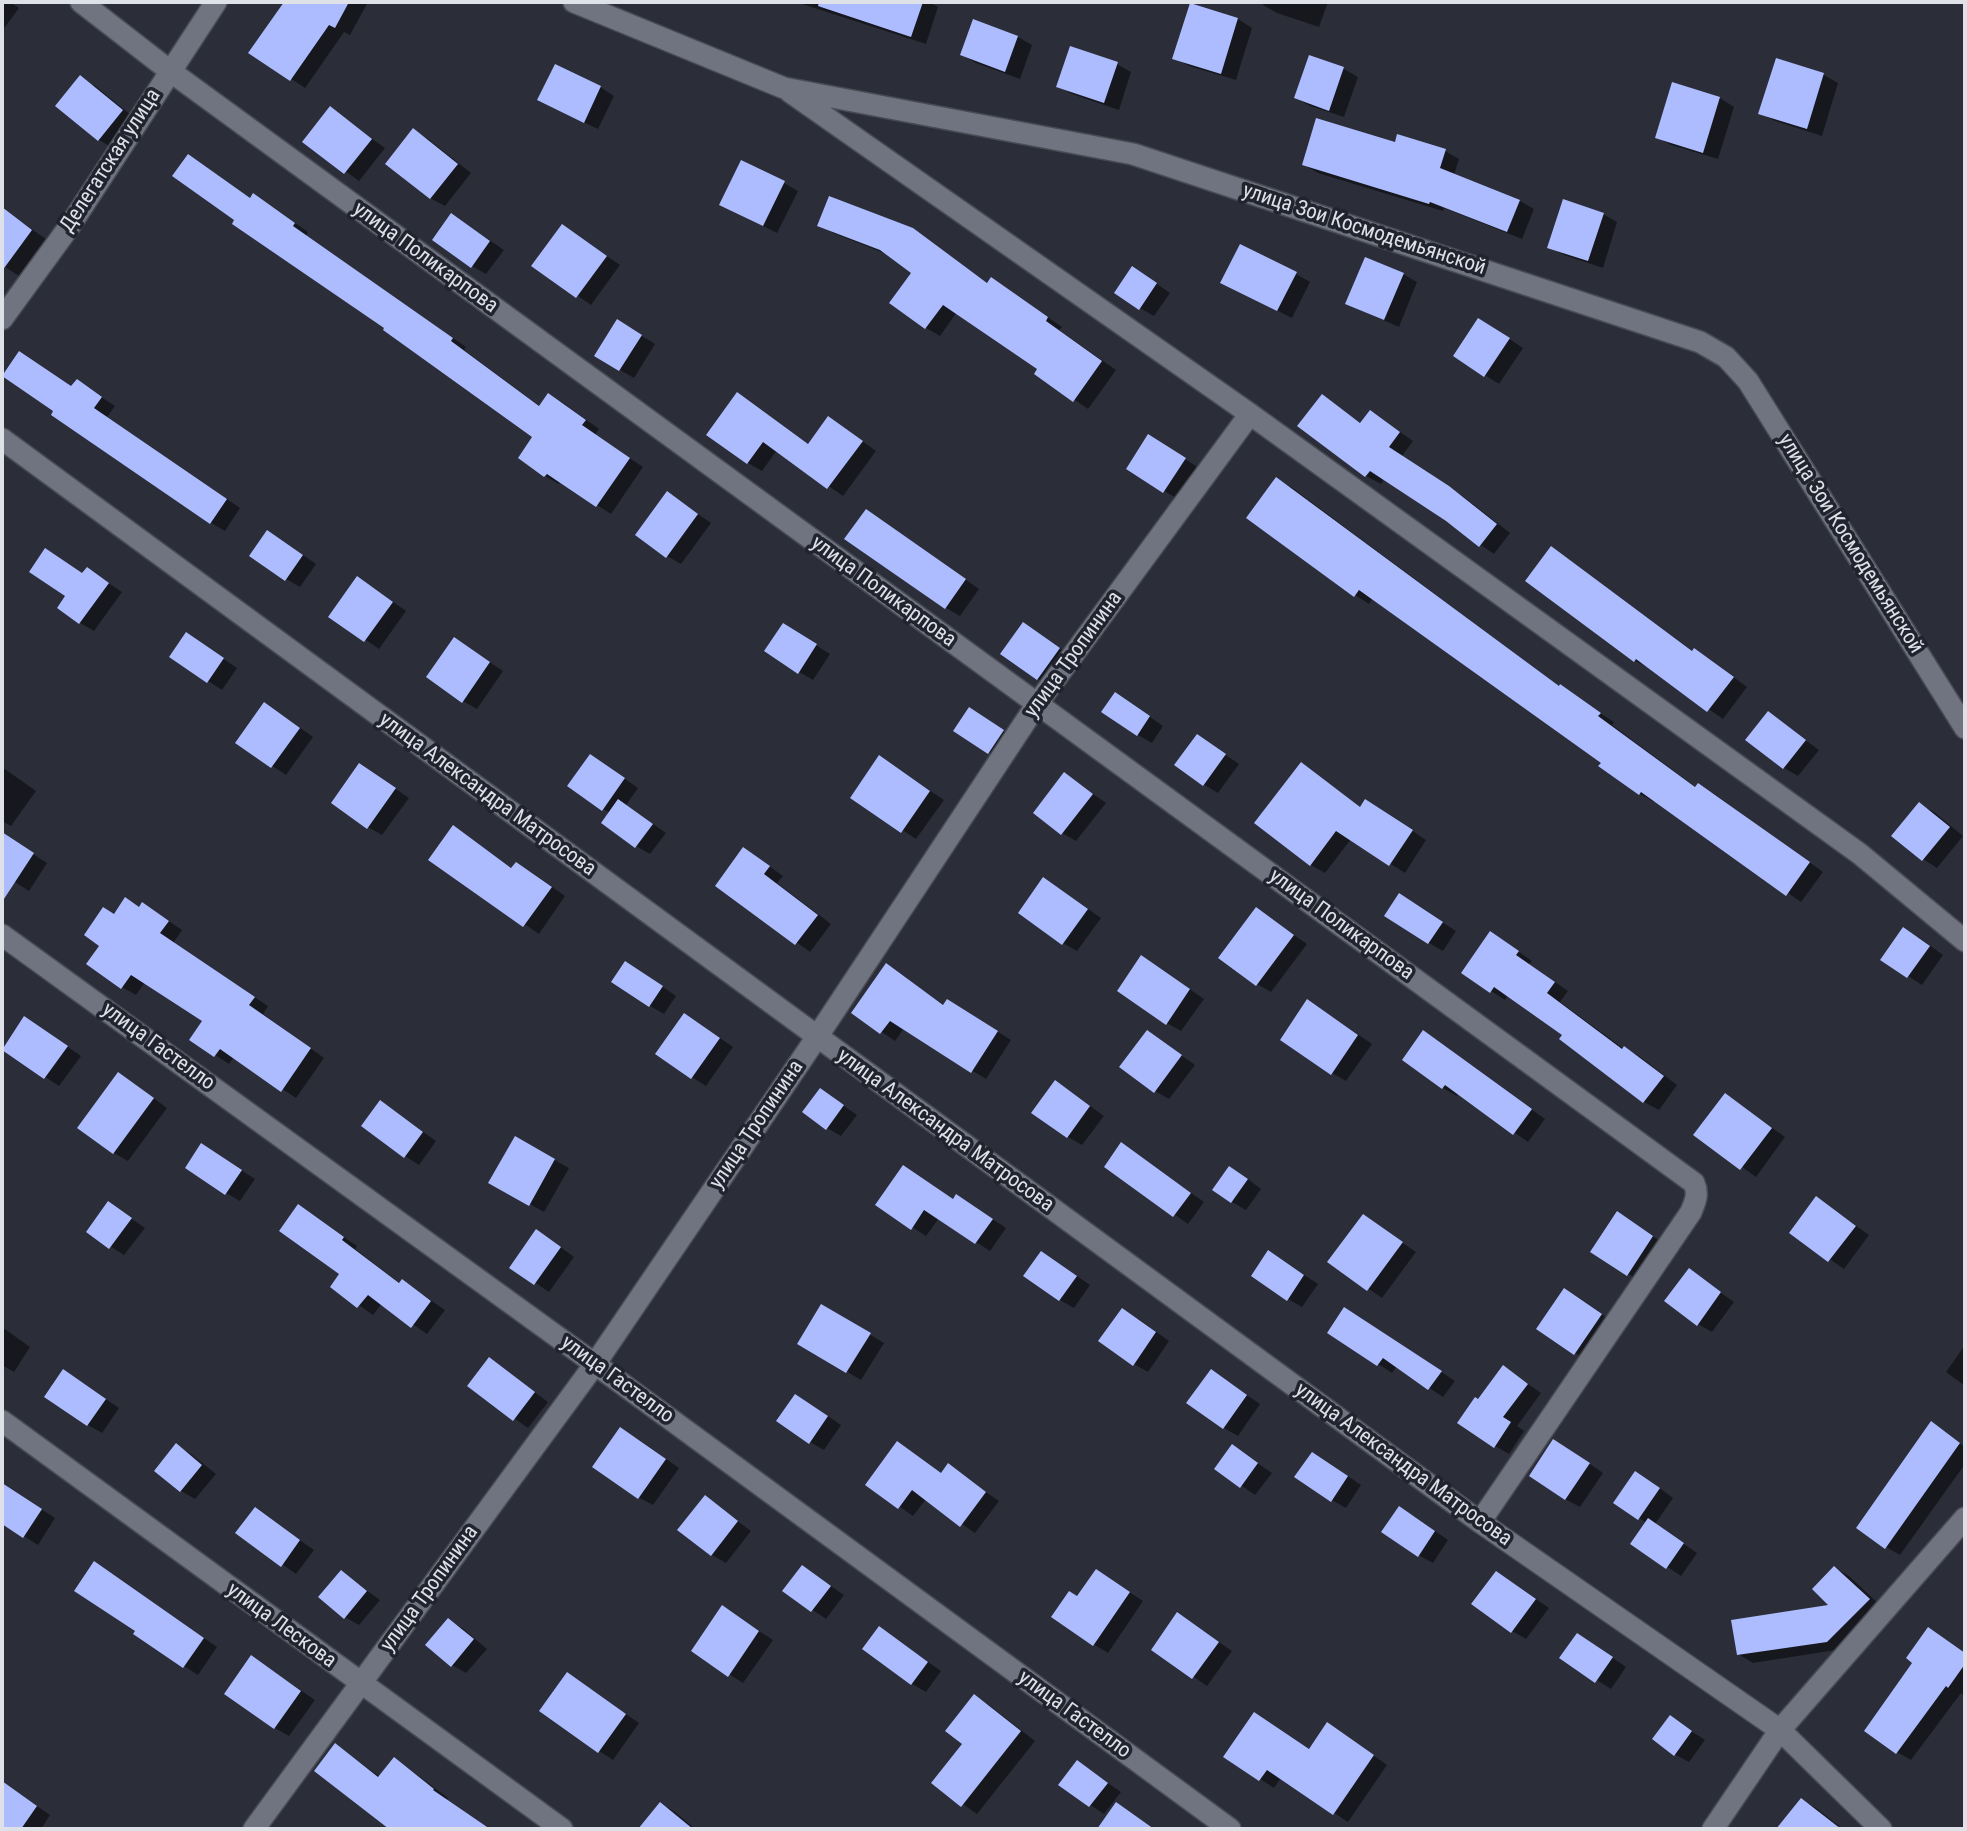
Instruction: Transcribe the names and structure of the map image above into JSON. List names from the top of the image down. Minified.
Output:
{"streets":{"street":["Делегатская улица","улица Зои Космодемьянской","улица Поликарпова","улица Тропинина","улица Александра Матросова","улица Гастелло","улица Лескова"]},"crossings":[["Делегатская улица","улица Поликарпова"],["улица Поликарпова","улица Тропинина"],["улица Поликарпова","улица Александра Матросова"],["улица Тропинина","улица Александра Матросова"],["улица Тропинина","улица Гастелло"],["улица Тропинина","улица Лескова"]]}
